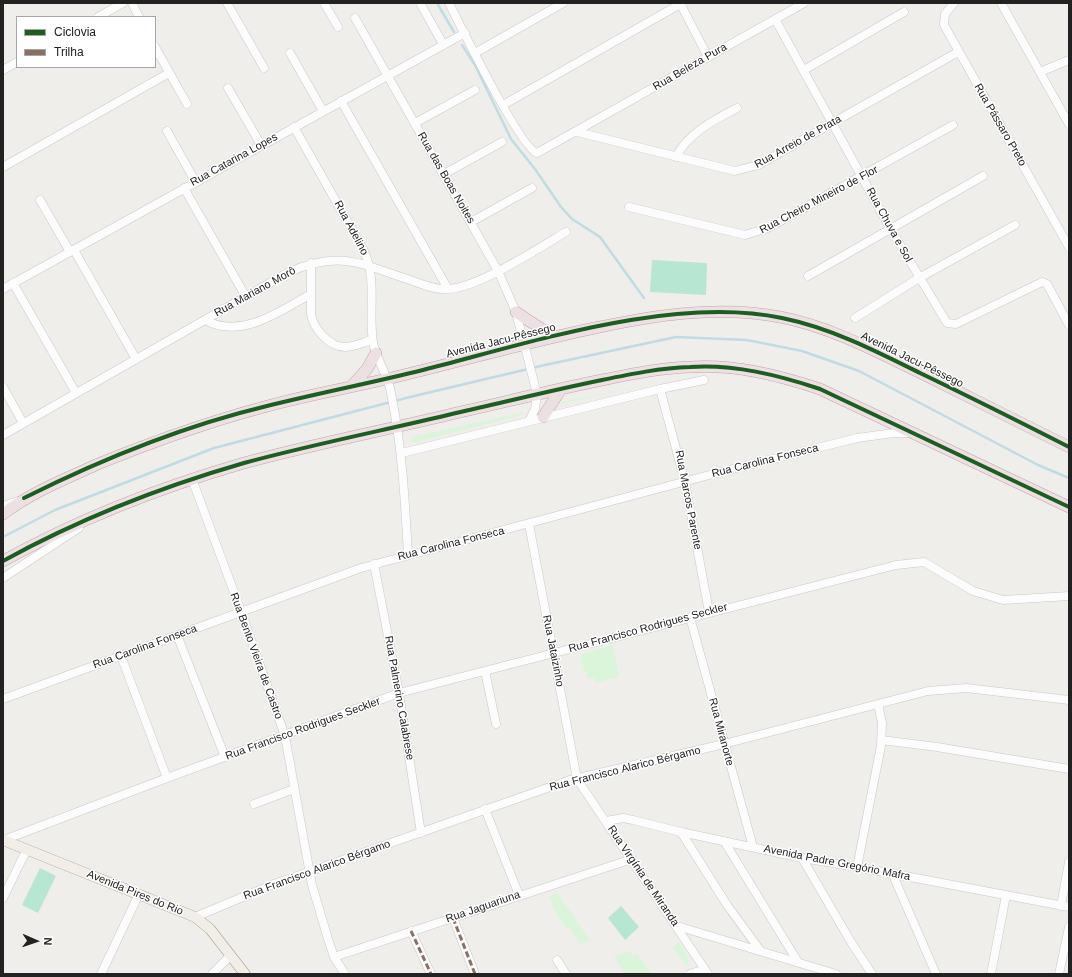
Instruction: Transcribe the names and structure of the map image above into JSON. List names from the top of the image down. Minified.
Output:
{"streets":{"highway":["Avenida Jacu-Pêssego"],"main road":["Avenida Pires do Rio"],"street":["Rua Beleza Pura","Rua Pássaro Preto","Rua Arreio de Prata","Rua Catarina Lopes","Rua das Boas Noites","Rua Cheiro Mineiro de Flor","Rua Chuva e Sol","Rua Adelino","Rua Mariano Morô","Rua Carolina Fonseca","Rua Marcos Parente","Rua Francisco Rodrigues Seckler","Rua Jataizinho","Rua Bento Vieira de Castro","Rua Palmerino Calabrese","Rua Miranorte","Rua Francisco Alarico Bérgamo","Avenida Padre Gregório Mafra","Rua Virgínia de Miranda","Rua Jaguariuna"]},"crossings":[["Rua Beleza Pura","Rua Arreio de Prata"],["Rua Beleza Pura","Rua Chuva e Sol"],["Rua Pássaro Preto","Rua Arreio de Prata"],["Rua Arreio de Prata","Rua Chuva e Sol"],["Rua Catarina Lopes","Rua das Boas Noites"],["Rua Catarina Lopes","Rua Adelino"],["Rua das Boas Noites","Rua Mariano Morô"],["Rua das Boas Noites","Avenida Jacu-Pêssego"],["Rua Cheiro Mineiro de Flor","Rua Chuva e Sol"],["Rua Adelino","Rua Mariano Morô"],["Rua Adelino","Avenida Jacu-Pêssego"],["Rua Adelino","Rua Carolina Fonseca"],["Rua Carolina Fonseca","Rua Marcos Parente"],["Rua Carolina Fonseca","Rua Jataizinho"],["Rua Carolina Fonseca","Rua Bento Vieira de Castro"],["Rua Carolina Fonseca","Rua Palmerino Calabrese"],["Rua Marcos Parente","Rua Francisco Rodrigues Seckler"],["Rua Francisco Rodrigues Seckler","Rua Jataizinho"],["Rua Francisco Rodrigues Seckler","Rua Bento Vieira de Castro"],["Rua Francisco Rodrigues Seckler","Rua Palmerino Calabrese"],["Rua Francisco Rodrigues Seckler","Rua Miranorte"],["Rua Francisco Rodrigues Seckler","Avenida Pires do Rio"],["Rua Jataizinho","Rua Francisco Alarico Bérgamo"],["Rua Jataizinho","Rua Virgínia de Miranda"],["Rua Bento Vieira de Castro","Rua Francisco Alarico Bérgamo"],["Rua Bento Vieira de Castro","Rua Jaguariuna"],["Rua Palmerino Calabrese","Rua Francisco Alarico Bérgamo"],["Rua Miranorte","Rua Francisco Alarico Bérgamo"],["Rua Miranorte","Avenida Padre Gregório Mafra"],["Rua Francisco Alarico Bérgamo","Rua Virgínia de Miranda"],["Rua Francisco Alarico Bérgamo","Avenida Pires do Rio"],["Avenida Padre Gregório Mafra","Rua Virgínia de Miranda"],["Rua Virgínia de Miranda","Rua Jaguariuna"]],"legend":["Ciclovia","Trilha"],"north":"right"}
